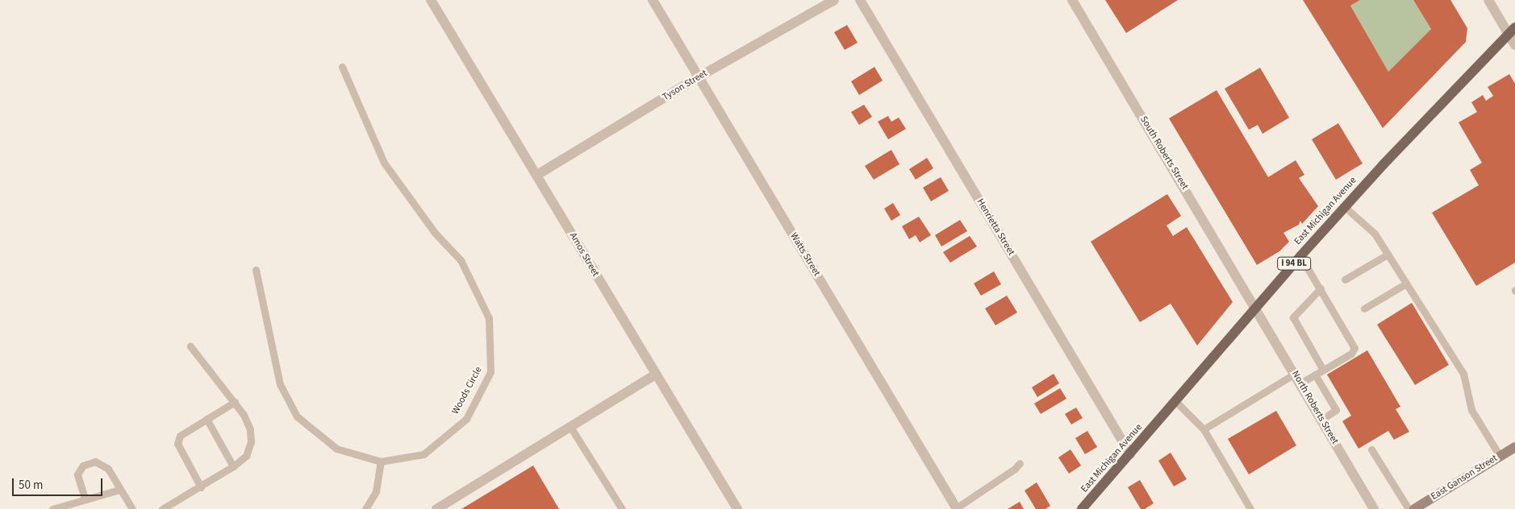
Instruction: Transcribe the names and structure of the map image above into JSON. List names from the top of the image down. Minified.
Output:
{"streets":{"main road":["East Michigan Avenue","I 94 BL"],"street":["Tyson Street","South Roberts Street","Henrietta Street","Amos Street","Watts Street","North Roberts Street","East Ganson Street"],"lane":["Woods Circle"]},"crossings":[["Tyson Street","Amos Street"],["Tyson Street","Watts Street"],["South Roberts Street","East Michigan Avenue"],["South Roberts Street","North Roberts Street"],["East Michigan Avenue","Henrietta Street"],["East Michigan Avenue","North Roberts Street"]],"scale_bar":"50 m"}
